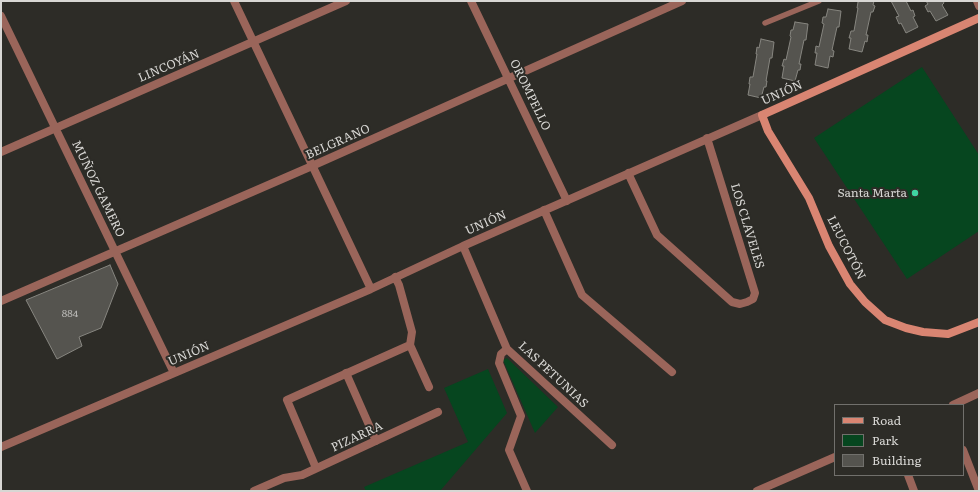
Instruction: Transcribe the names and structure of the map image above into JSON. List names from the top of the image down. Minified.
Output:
{"streets":{"street":["LINCOYÁN","UNIÓN","OROMPELLO","BELGRANO","MUÑOZ GAMERO","LOS CLAVELES","LEUCOTÓN","LAS PETUNIAS","PIZARRA"]},"crossings":[["LINCOYÁN","MUÑOZ GAMERO"],["UNIÓN","OROMPELLO"],["UNIÓN","MUÑOZ GAMERO"],["UNIÓN","LOS CLAVELES"],["UNIÓN","LEUCOTÓN"],["UNIÓN","LAS PETUNIAS"],["OROMPELLO","BELGRANO"],["BELGRANO","MUÑOZ GAMERO"]],"places":["Santa Marta"],"house_numbers":["884"],"legend":["Road","Park","Building"]}
